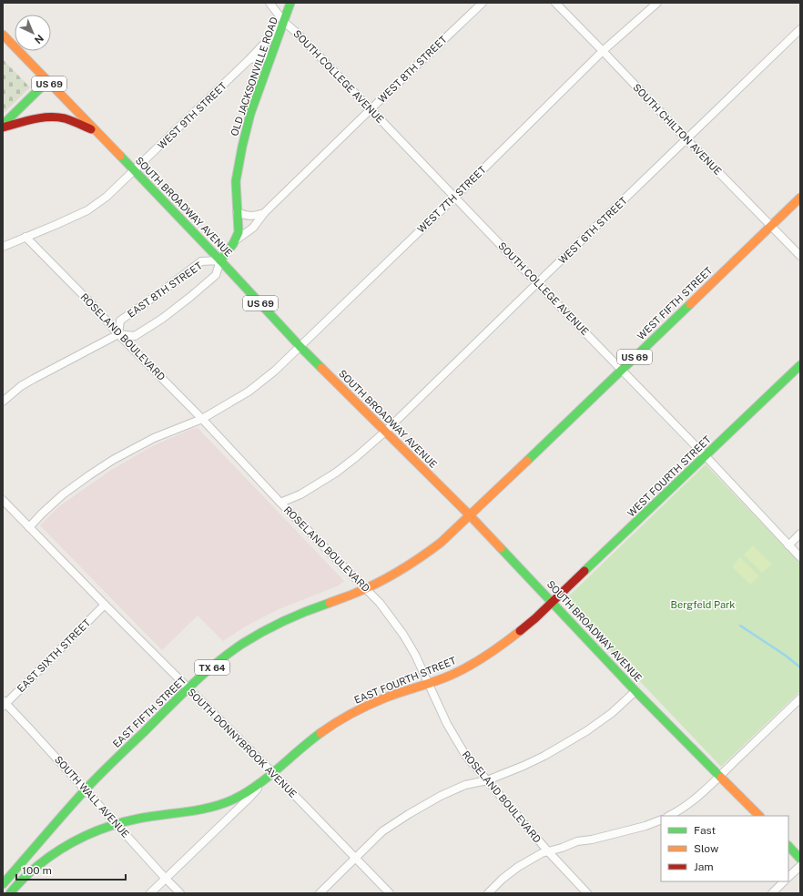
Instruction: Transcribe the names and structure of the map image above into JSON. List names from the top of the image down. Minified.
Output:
{"streets":{"main road":["OLD JACKSONVILLE ROAD","US 69","SOUTH BROADWAY AVENUE","WEST FIFTH STREET","WEST FOURTH STREET","TX 64","EAST FOURTH STREET","EAST FIFTH STREET"],"street":["WEST 8TH STREET","SOUTH COLLEGE AVENUE","WEST 9TH STREET","SOUTH CHILTON AVENUE","WEST 7TH STREET","WEST 6TH STREET","EAST 8TH STREET","ROSELAND BOULEVARD","EAST SIXTH STREET","SOUTH DONNYBROOK AVENUE","SOUTH WALL AVENUE"]},"crossings":[["WEST 8TH STREET","OLD JACKSONVILLE ROAD"],["WEST 8TH STREET","SOUTH COLLEGE AVENUE"],["OLD JACKSONVILLE ROAD","SOUTH COLLEGE AVENUE"],["OLD JACKSONVILLE ROAD","WEST 9TH STREET"],["SOUTH COLLEGE AVENUE","WEST 9TH STREET"],["SOUTH COLLEGE AVENUE","WEST 7TH STREET"],["SOUTH COLLEGE AVENUE","WEST 6TH STREET"],["SOUTH COLLEGE AVENUE","WEST FIFTH STREET"],["SOUTH COLLEGE AVENUE","WEST FOURTH STREET"],["WEST 9TH STREET","SOUTH BROADWAY AVENUE"],["WEST 9TH STREET","ROSELAND BOULEVARD"],["SOUTH CHILTON AVENUE","WEST 7TH STREET"],["SOUTH CHILTON AVENUE","WEST 6TH STREET"],["SOUTH CHILTON AVENUE","WEST FIFTH STREET"],["WEST 7TH STREET","SOUTH BROADWAY AVENUE"],["WEST 7TH STREET","ROSELAND BOULEVARD"],["WEST 7TH STREET","SOUTH DONNYBROOK AVENUE"],["SOUTH BROADWAY AVENUE","WEST 6TH STREET"],["SOUTH BROADWAY AVENUE","EAST 8TH STREET"],["SOUTH BROADWAY AVENUE","WEST FIFTH STREET"],["SOUTH BROADWAY AVENUE","WEST FOURTH STREET"],["SOUTH BROADWAY AVENUE","EAST FOURTH STREET"],["SOUTH BROADWAY AVENUE","EAST FIFTH STREET"],["WEST 6TH STREET","ROSELAND BOULEVARD"],["EAST 8TH STREET","ROSELAND BOULEVARD"],["WEST FIFTH STREET","EAST FIFTH STREET"],["ROSELAND BOULEVARD","EAST FOURTH STREET"],["ROSELAND BOULEVARD","EAST FIFTH STREET"],["WEST FOURTH STREET","EAST FOURTH STREET"],["EAST SIXTH STREET","SOUTH DONNYBROOK AVENUE"],["EAST SIXTH STREET","SOUTH WALL AVENUE"],["EAST FOURTH STREET","SOUTH DONNYBROOK AVENUE"],["EAST FOURTH STREET","SOUTH WALL AVENUE"],["EAST FIFTH STREET","SOUTH DONNYBROOK AVENUE"],["EAST FIFTH STREET","SOUTH WALL AVENUE"]],"parks":["Bergfeld Park"],"legend":["Fast","Slow","Jam"],"scale_bar":"100 m","north":"bottom right"}
